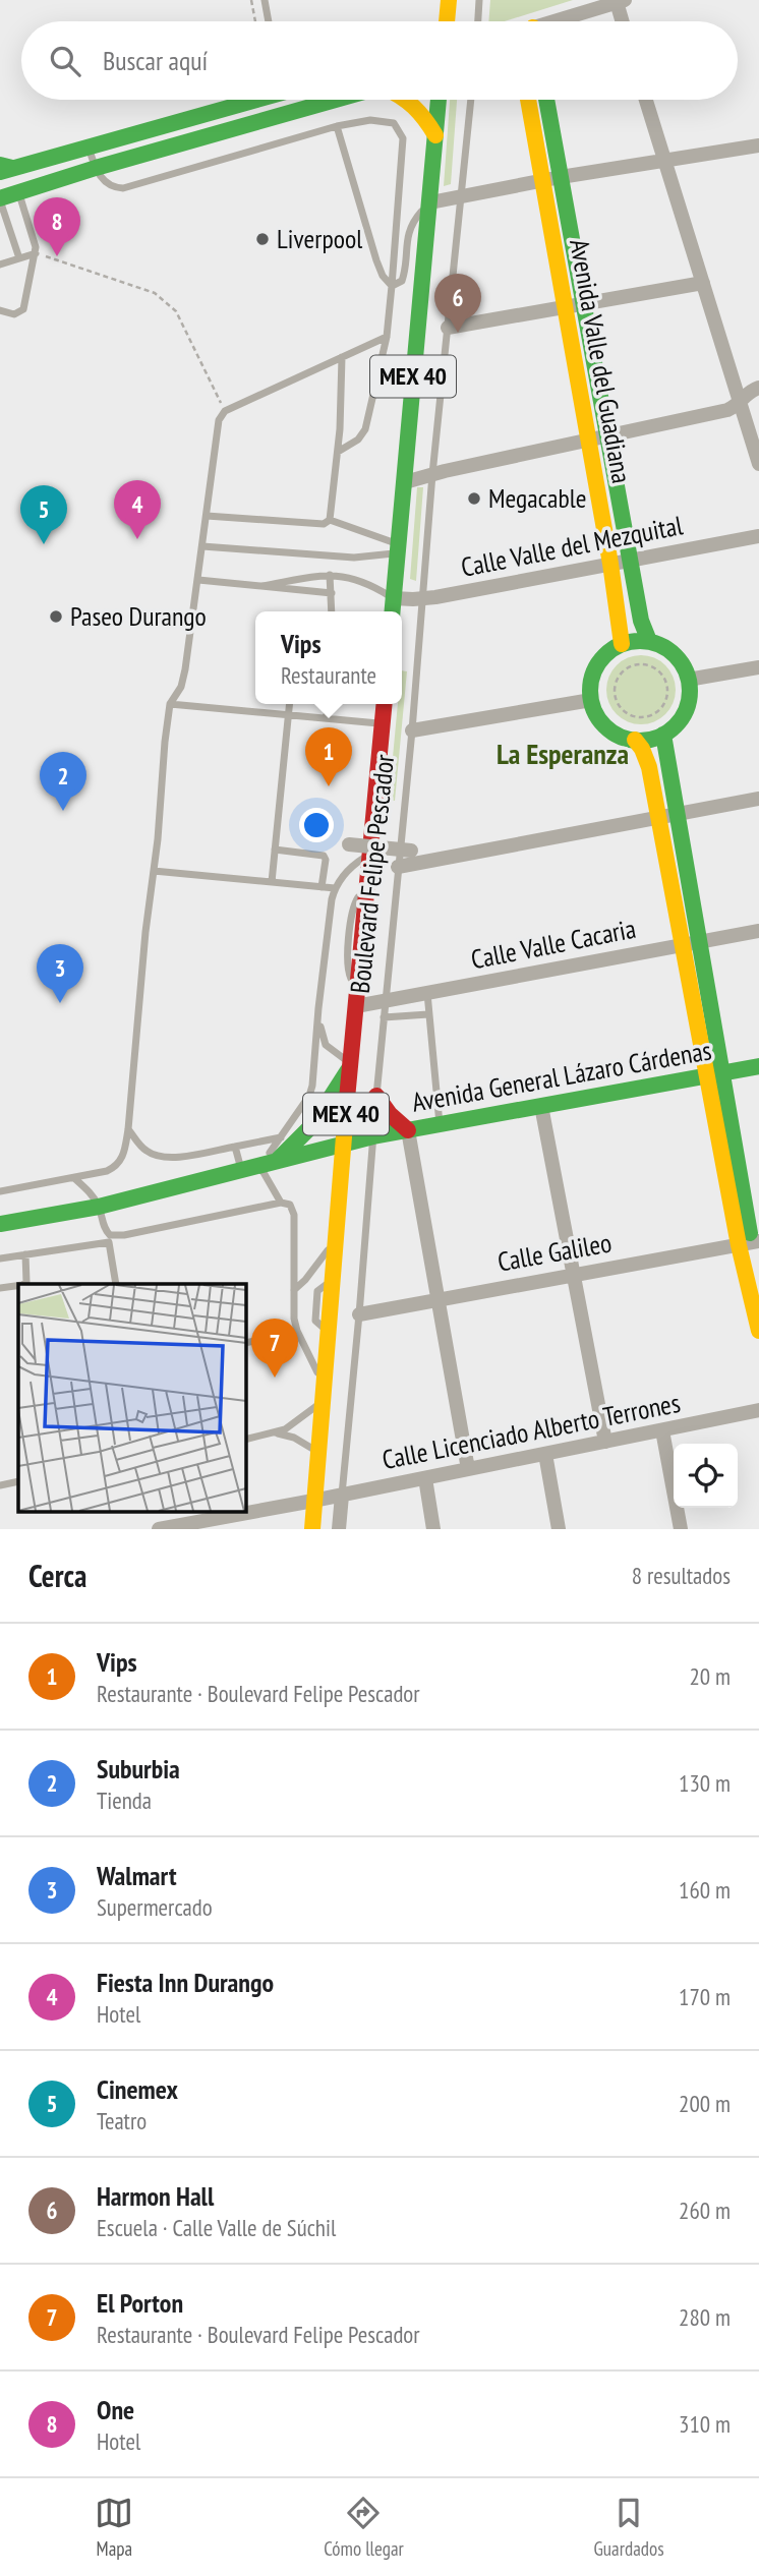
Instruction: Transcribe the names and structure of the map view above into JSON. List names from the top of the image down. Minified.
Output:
{"streets":{"main road":["Avenida Valle del Guadiana","MEX 40","Boulevard Felipe Pescador","Avenida General Lázaro Cárdenas"],"street":["Calle Valle del Mezquital","Calle Valle Cacaria","Calle Galileo","Calle Licenciado Alberto Terrones"]},"crossings":[["Avenida Valle del Guadiana","Calle Valle del Mezquital"],["MEX 40","Calle Valle del Mezquital"],["Calle Valle del Mezquital","Boulevard Felipe Pescador"],["Boulevard Felipe Pescador","Calle Valle Cacaria"],["Boulevard Felipe Pescador","Avenida General Lázaro Cárdenas"],["Boulevard Felipe Pescador","Calle Galileo"],["Boulevard Felipe Pescador","Calle Licenciado Alberto Terrones"]],"districts":["La Esperanza"],"places":["Liverpool","Megacable","Paseo Durango"],"page":{"search":"Buscar aquí","pins":["8","6","4","5","1","2","3","7"],"popup":["Vips","Restaurante"],"heading":["Cerca","8 resultados"],"list":[{"mark":"1","name":"Vips","note":"Restaurante · Boulevard Felipe Pescador","value":"20 m"},{"mark":"2","name":"Suburbia","note":"Tienda","value":"130 m"},{"mark":"3","name":"Walmart","note":"Supermercado","value":"160 m"},{"mark":"4","name":"Fiesta Inn Durango","note":"Hotel","value":"170 m"},{"mark":"5","name":"Cinemex","note":"Teatro","value":"200 m"},{"mark":"6","name":"Harmon Hall","note":"Escuela · Calle Valle de Súchil","value":"260 m"},{"mark":"7","name":"El Porton","note":"Restaurante · Boulevard Felipe Pescador","value":"280 m"},{"mark":"8","name":"One","note":"Hotel","value":"310 m"}],"nav":["Mapa","Cómo llegar","Guardados"]}}
